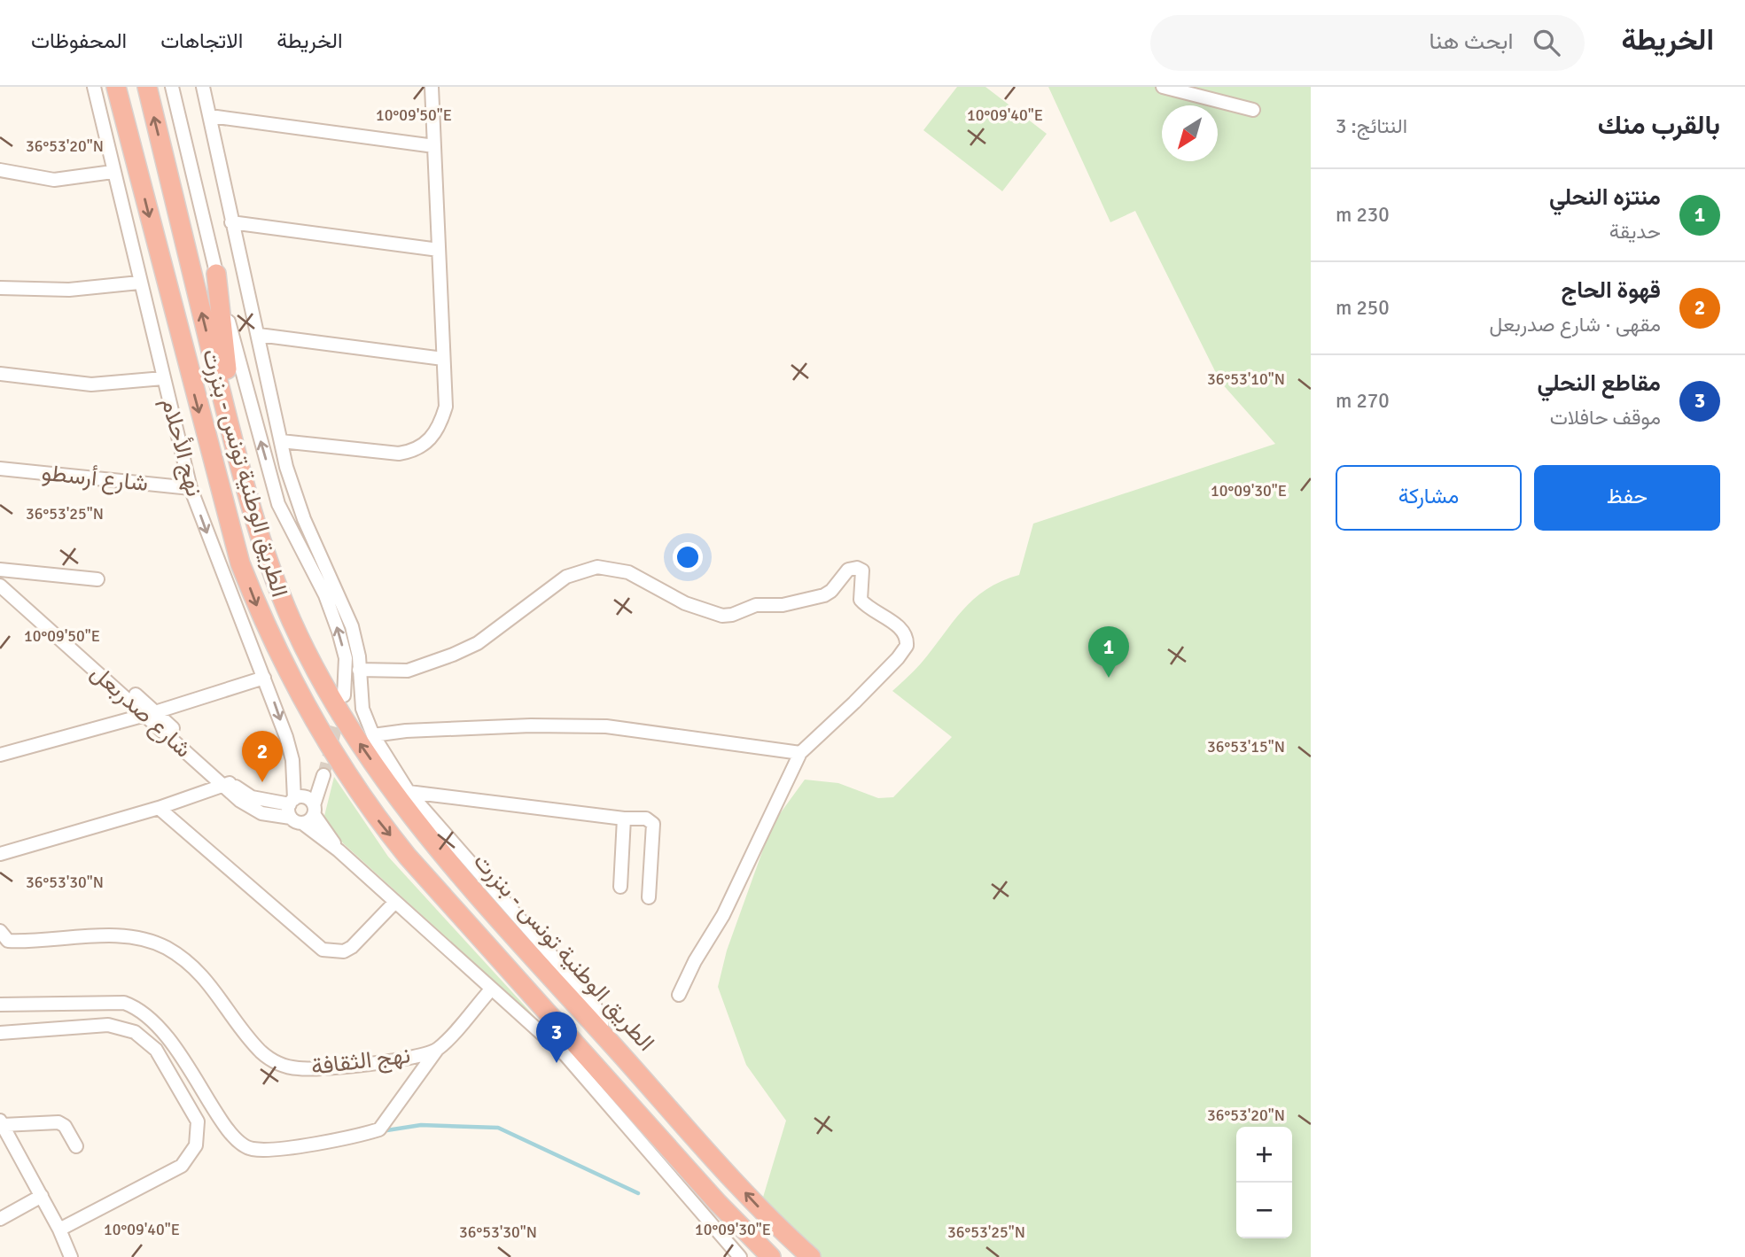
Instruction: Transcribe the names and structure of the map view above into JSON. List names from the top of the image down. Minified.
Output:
{"streets":{"highway":["الطريق الوطنية تونس - بنزرت"],"street":["نهج الأحلام","شارع أرسطو","شارع صدربعل","نهج الثقافة"]},"crossings":[["نهج الأحلام","شارع أرسطو"],["نهج الأحلام","شارع صدربعل"]],"north":"bottom left","page":{"header":"الخريطة","search":"ابحث هنا","nav":["الخريطة","الاتجاهات","المحفوظات"],"heading":["بالقرب منك","النتائج: 3"],"list":[{"mark":"1","name":"منتزه النحلي","note":"حديقة","value":"230 m"},{"mark":"2","name":"قهوة الحاج","note":"مقهى · شارع صدربعل","value":"250 m"},{"mark":"3","name":"مقاطع النحلي","note":"موقف حافلات","value":"270 m"}],"buttons":["حفظ","مشاركة"],"pins":["1","2","3"],"map_buttons":["+","−"]},"coordinates":["10°09'50\"E","10°09'40\"E","36°53'20\"N","36°53'10\"N","10°09'30\"E","36°53'25\"N","36°53'15\"N","36°53'30\"N"]}
